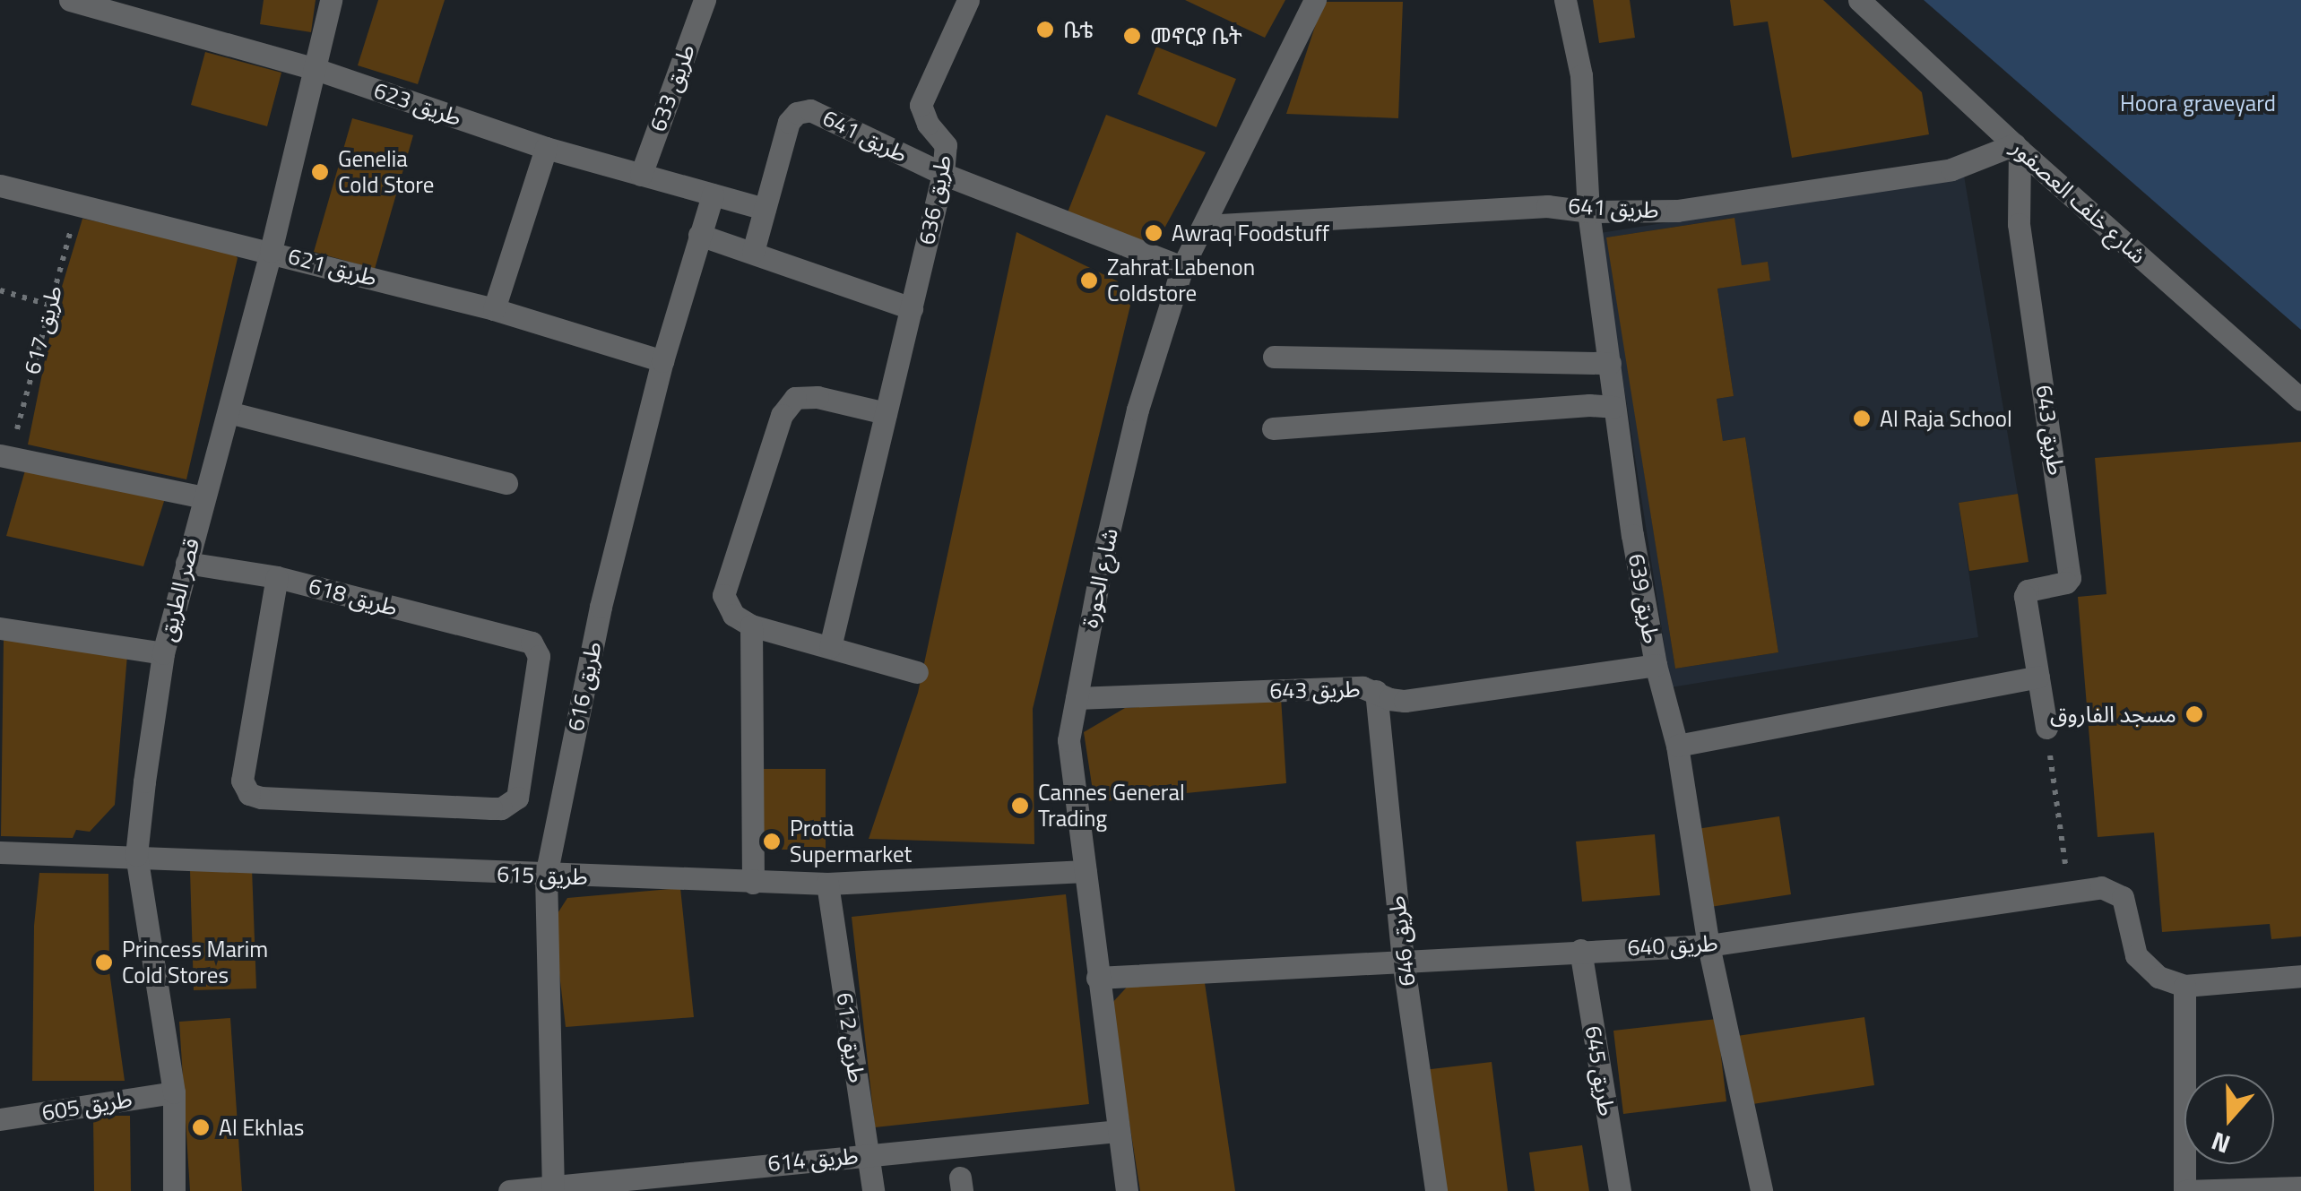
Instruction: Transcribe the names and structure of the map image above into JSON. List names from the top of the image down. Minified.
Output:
{"streets":{"street":["طريق 633","طريق 623","طريق 641","طريق 636","شارع خلف العصفور","طريق 621","طريق 643","شارع الحورة","قصر الطريق","طريق 618","طريق 639","طريق 616","طريق 615","طريق 646","طريق 640","طريق 612","طريق 645","طريق 605","طريق 614"],"path":["طريق 617"]},"crossings":[["طريق 633","طريق 623"],["طريق 623","طريق 641"],["طريق 623","قصر الطريق"],["طريق 623","طريق 616"],["طريق 641","طريق 636"],["طريق 641","شارع خلف العصفور"],["طريق 641","طريق 643"],["طريق 641","شارع الحورة"],["طريق 641","طريق 639"],["شارع خلف العصفور","طريق 643"],["طريق 621","طريق 617"],["طريق 621","قصر الطريق"],["طريق 621","طريق 616"],["طريق 643","شارع الحورة"],["طريق 643","طريق 639"],["طريق 643","طريق 646"],["شارع الحورة","طريق 615"],["شارع الحورة","طريق 640"],["شارع الحورة","طريق 614"],["قصر الطريق","طريق 618"],["قصر الطريق","طريق 615"],["قصر الطريق","طريق 605"],["طريق 639","طريق 640"],["طريق 616","طريق 615"],["طريق 616","طريق 614"],["طريق 615","طريق 612"],["طريق 646","طريق 640"],["طريق 640","طريق 645"],["طريق 612","طريق 614"]],"parks":["Hoora graveyard"],"places":["ቤቴ","መኖርያ ቤት","Genelia Cold Store","Awraq Foodstuff","Zahrat Labenon Coldstore","Al Raja School","مسجد الفاروق","Cannes General Trading","Prottia Supermarket","Princess Marim Cold Stores","Al Ekhlas"],"north":"bottom"}
